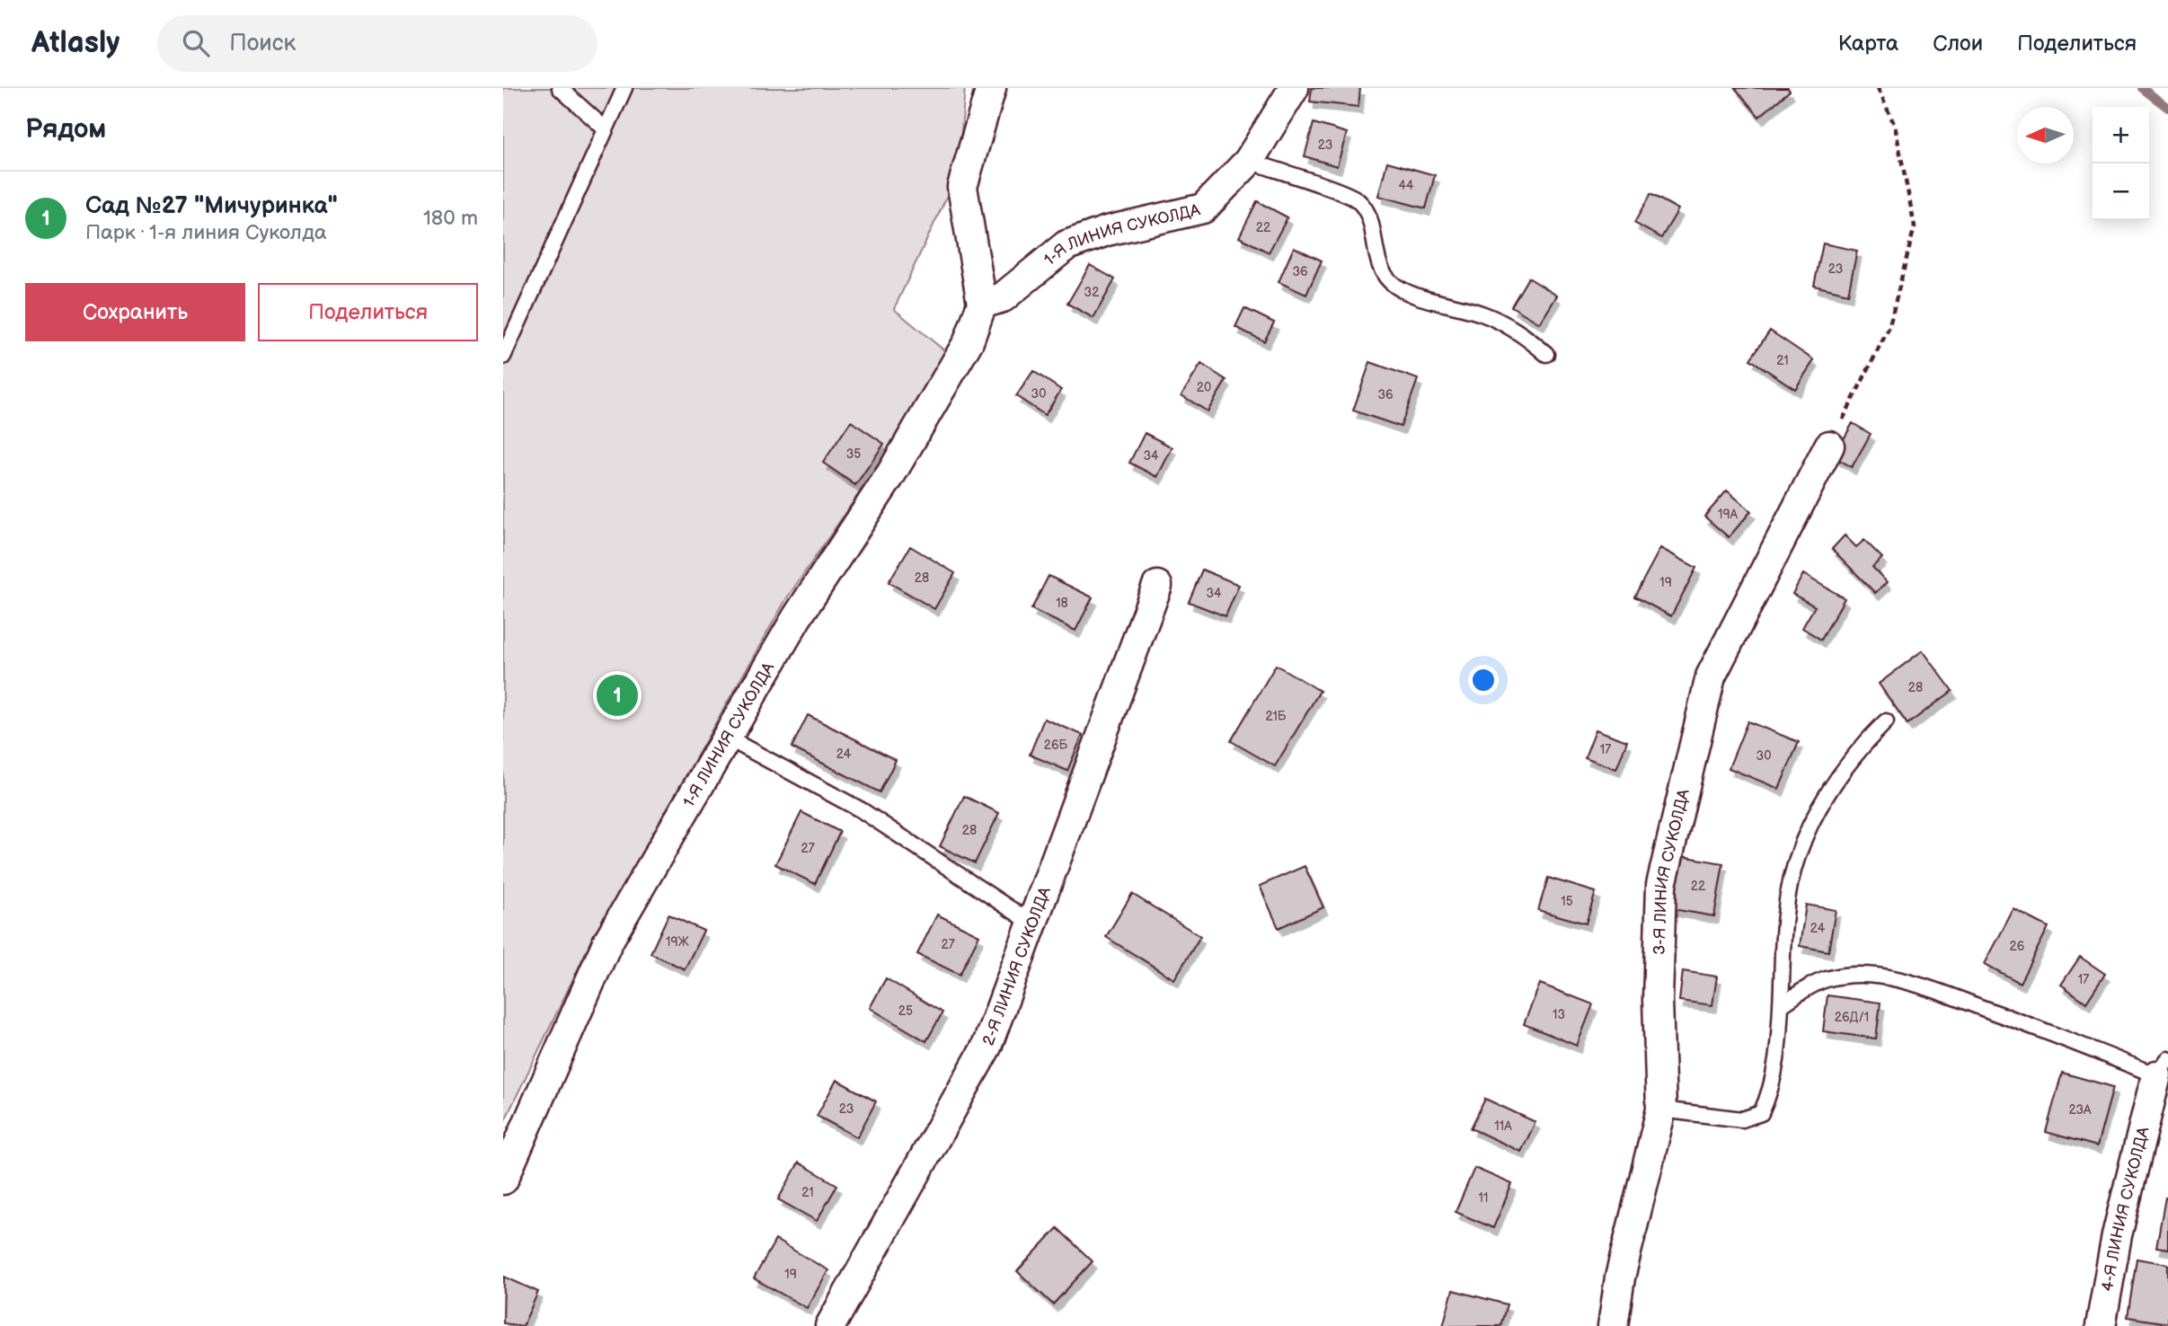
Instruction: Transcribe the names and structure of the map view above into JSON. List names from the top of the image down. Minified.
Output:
{"streets":{"street":["1-Я ЛИНИЯ СУКОЛДА","3-Я ЛИНИЯ СУКОЛДА","2-Я ЛИНИЯ СУКОЛДА","4-Я ЛИНИЯ СУКОЛДА"]},"house_numbers":["23","44","22","23","36","32","21","20","30","36","35","34","19А","28","19","34","18","28","21Б","26Б","17","24","30","28","27","22","15","24","19Ж","27","26","17","25","13","26Д/1","23","23А","11А","21","11","19"],"north":"left","page":{"header":"Atlasly","search":"Поиск","nav":["Карта","Слои","Поделиться"],"heading":"Рядом","map_buttons":["+","−"],"list":[{"mark":"1","name":"Сад №27 \"Мичуринка\"","note":"Парк · 1-я линия Суколда","value":"180 m"}],"buttons":["Сохранить","Поделиться"],"pins":"1"}}
